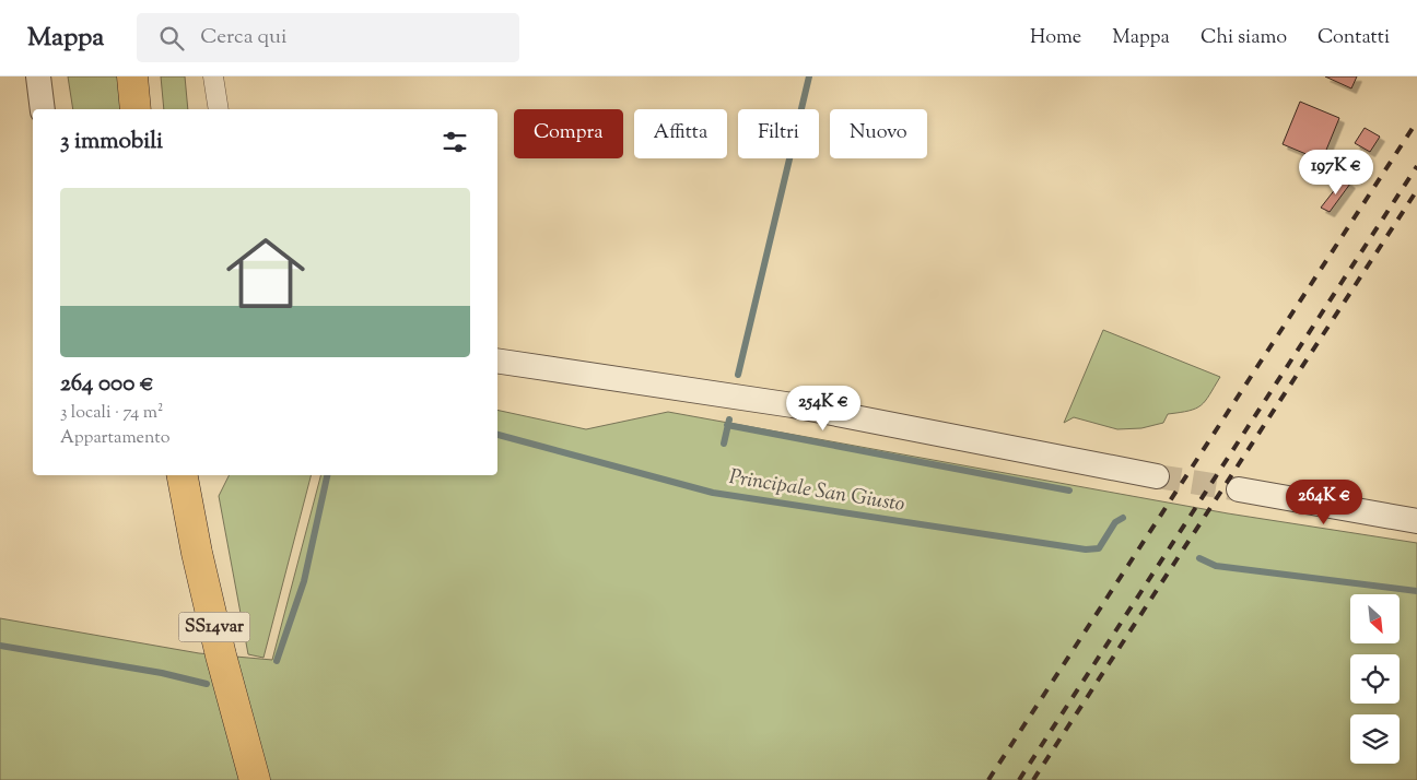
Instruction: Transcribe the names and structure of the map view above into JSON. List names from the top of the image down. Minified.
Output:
{"streets":{"highway":["SS14var"]},"water":["Principale San Giusto"],"north":"bottom right","page":{"header":"Mappa","search":"Cerca qui","nav":["Home","Mappa","Chi siamo","Contatti"],"chip":["Compra","Affitta","Filtri","Nuovo"],"heading":"3 immobili","price":["197K €","254K €","264K €"],"list":[{"name":"264 000 €","note":"3 locali · 74 m² · Appartamento"}]}}
